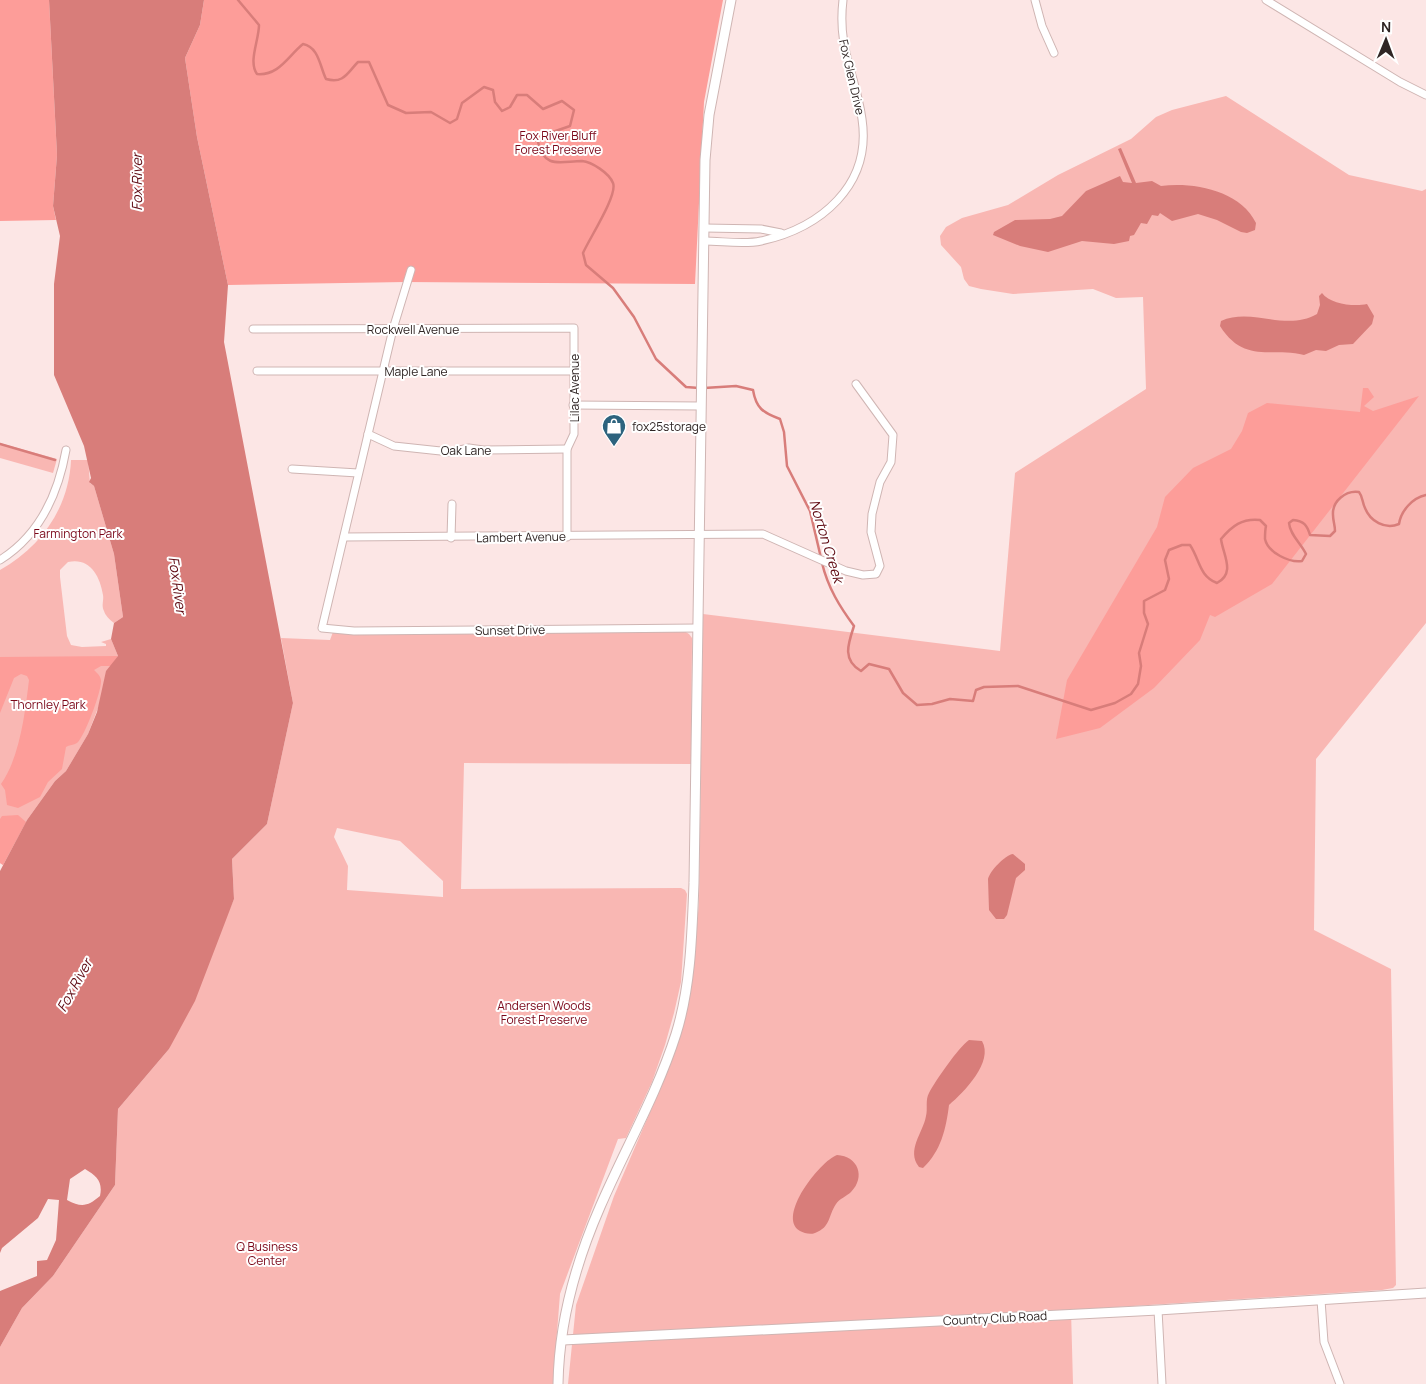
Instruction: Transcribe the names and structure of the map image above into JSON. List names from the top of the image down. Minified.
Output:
{"streets":{"main road":["Country Club Road"],"street":["Fox Glen Drive","Rockwell Avenue","Maple Lane","Lilac Avenue","Oak Lane","Lambert Avenue","Sunset Drive"]},"crossings":[["Rockwell Avenue","Lilac Avenue"],["Maple Lane","Lilac Avenue"],["Lilac Avenue","Oak Lane"],["Lilac Avenue","Lambert Avenue"],["Lambert Avenue","Sunset Drive"]],"water":["Fox River","Norton Creek"],"parks":["Fox River Bluff Forest Preserve","Farmington Park","Thornley Park","Andersen Woods Forest Preserve","Q Business Center"],"places":{"shop":["fox25storage"]},"north":"top"}
